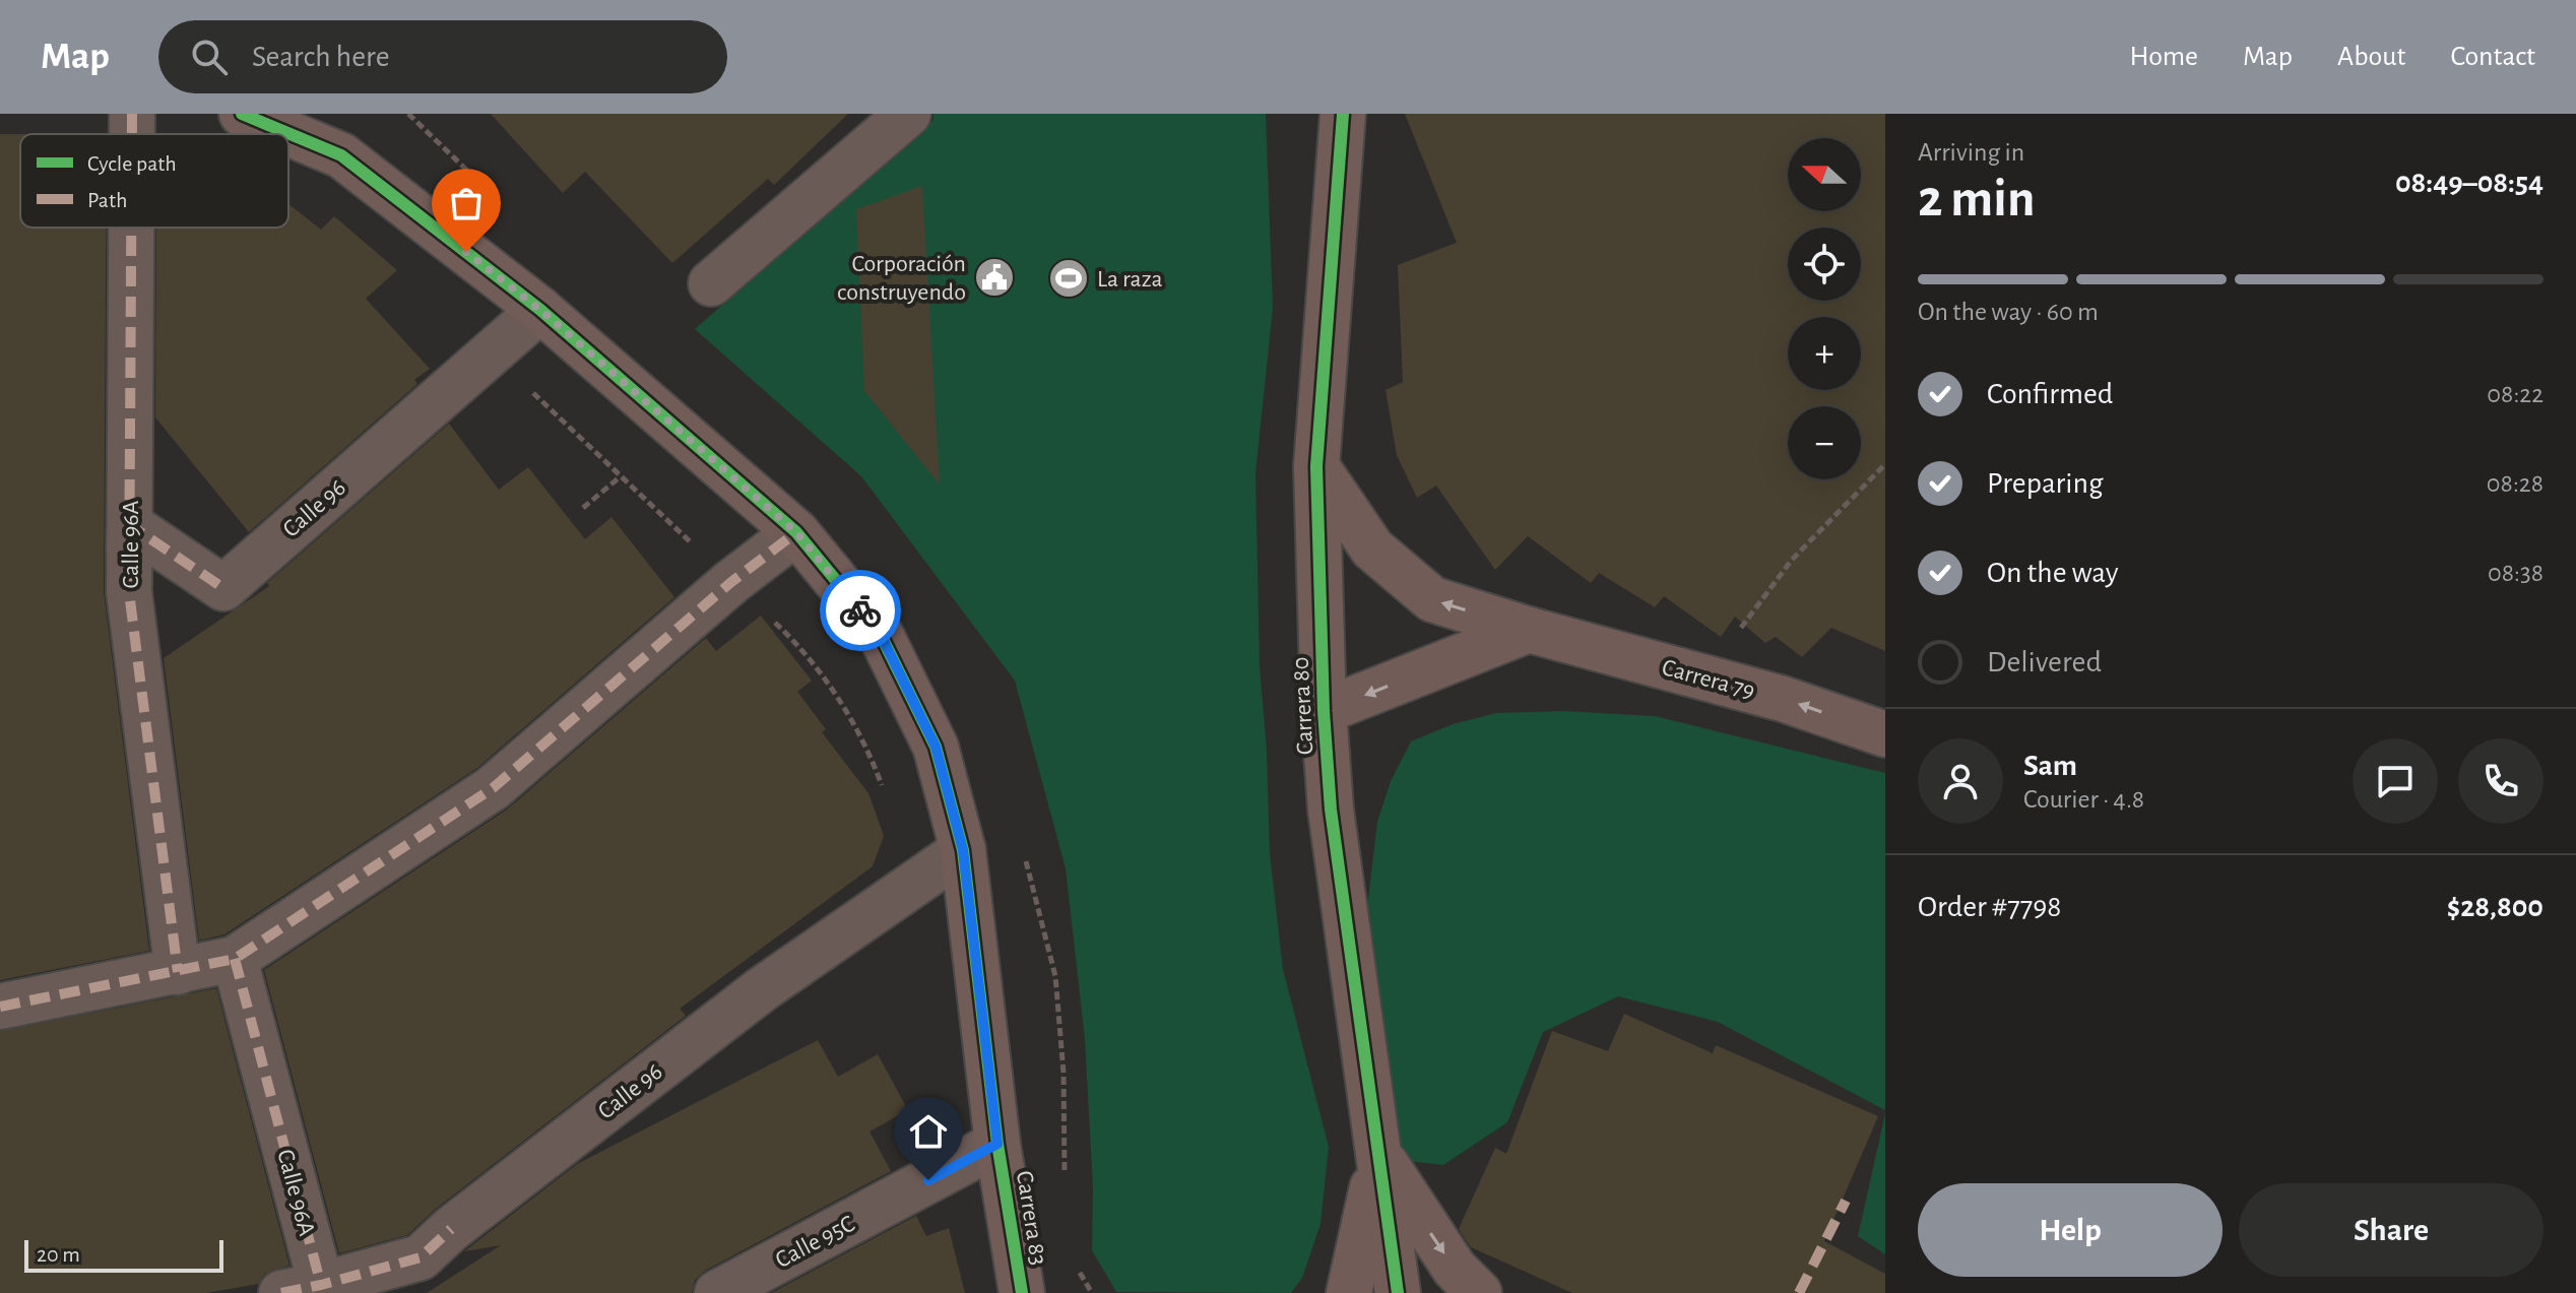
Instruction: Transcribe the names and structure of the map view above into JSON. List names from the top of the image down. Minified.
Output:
{"streets":{"street":["Calle 96","Calle 96A","Carrera 79","Carrera 80","Carrera 83","Calle 95C"]},"crossings":[["Calle 96","Calle 96A"],["Calle 96","Carrera 83"],["Carrera 79","Carrera 80"],["Carrera 83","Calle 95C"]],"one_way":["Carrera 79"],"places":{"public building":["Corporación construyendo"],"sports":["La raza"]},"legend":["Cycle path","Path"],"scale_bar":"20 m","north":"left","page":{"header":"Map","search":"Search here","nav":["Home","Map","About","Contact"],"heading":["2 min","Arriving in","08:49–08:54"],"panel":["Sam","Courier · 4.8","Order #7798","$28,800"],"map_buttons":["+","−"],"bar":"On the way · 60 m","list":[["Confirmed","08:22"],["Preparing","08:28"],["On the way","08:38"],"Delivered"],"buttons":["Help","Share"],"scale":"20 m"}}
